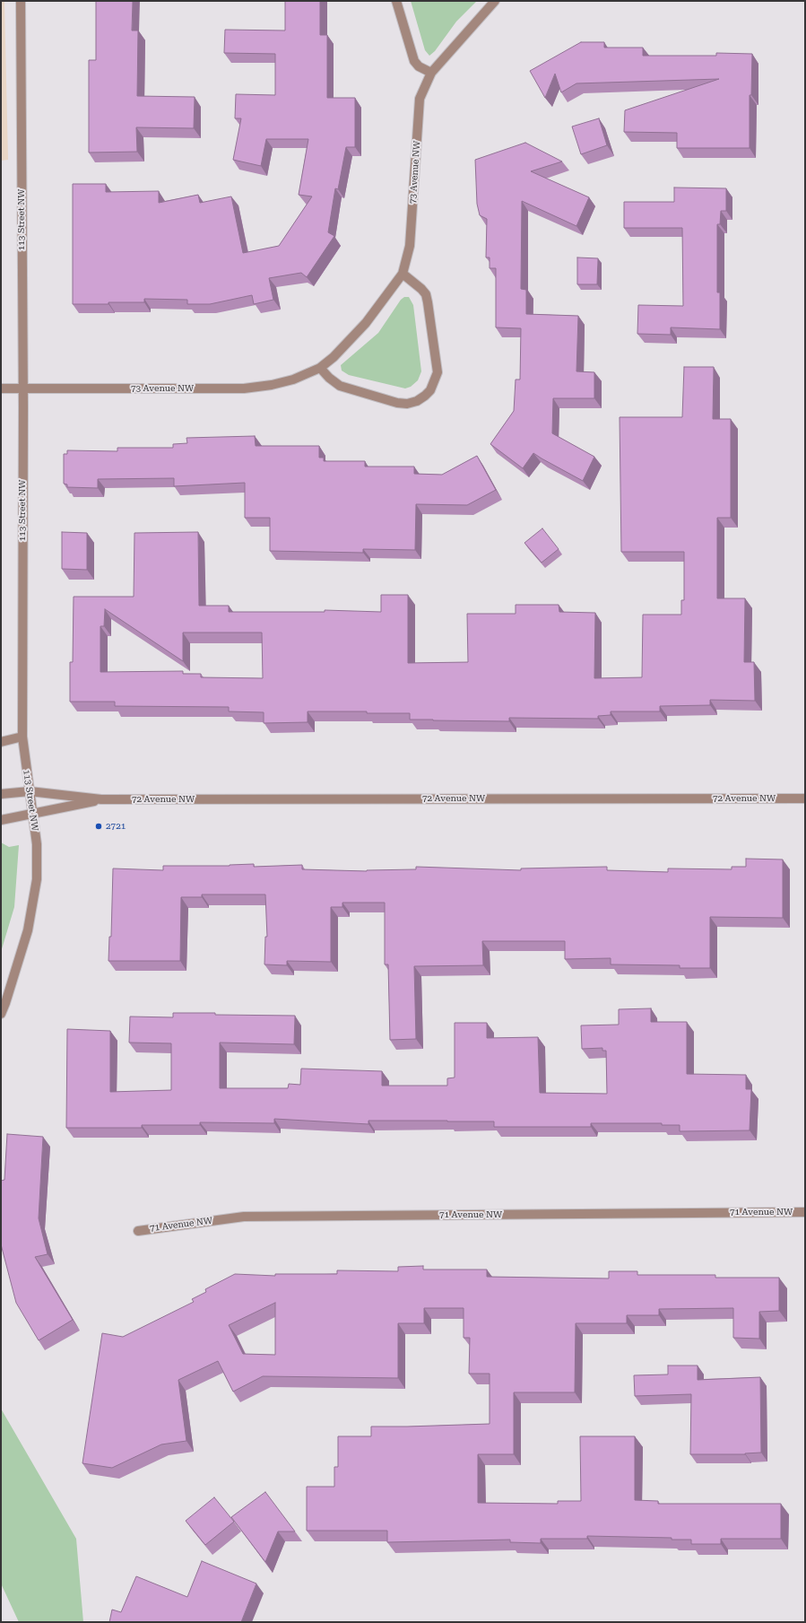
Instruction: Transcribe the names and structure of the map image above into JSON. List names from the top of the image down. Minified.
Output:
{"streets":{"street":["73 Avenue NW","113 Street NW","72 Avenue NW","71 Avenue NW"]},"crossings":[["73 Avenue NW","113 Street NW"],["113 Street NW","72 Avenue NW"]],"places":["2721"]}
